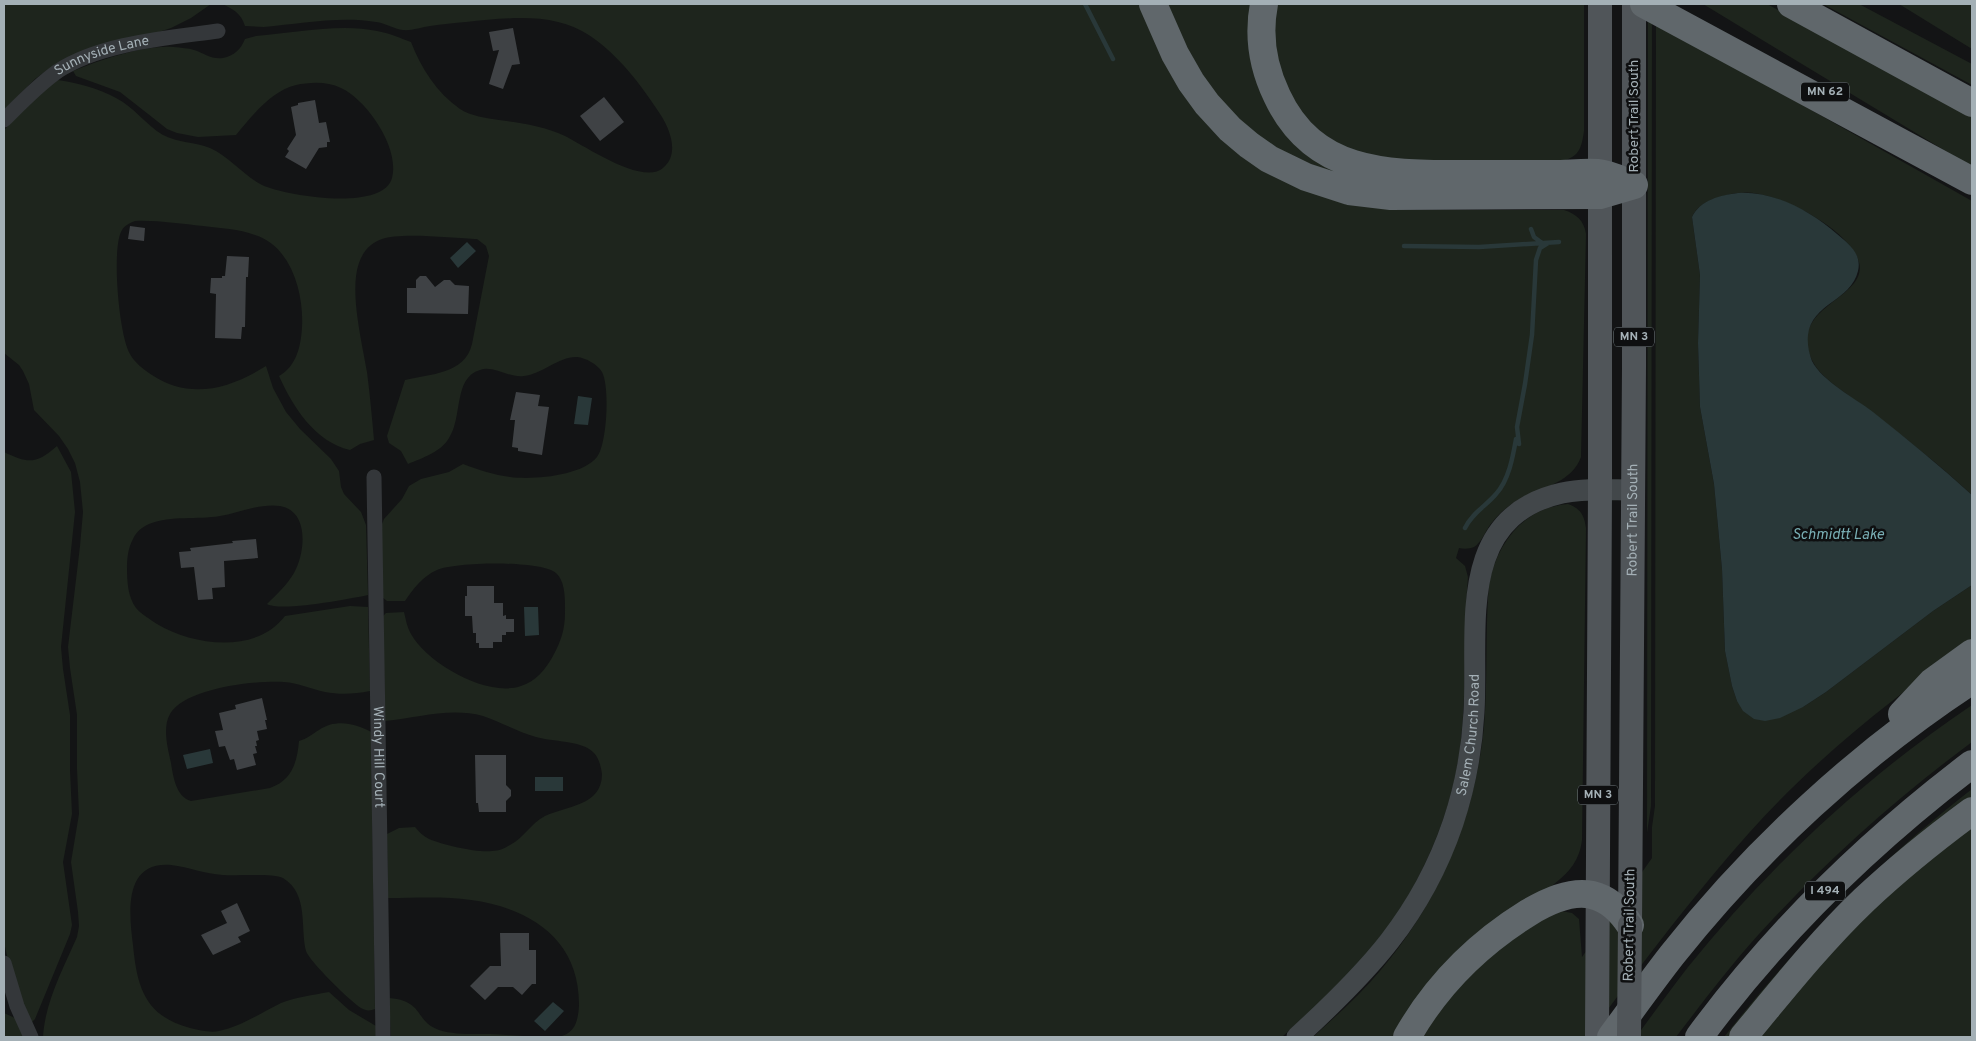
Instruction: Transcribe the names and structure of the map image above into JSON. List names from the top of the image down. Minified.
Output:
{"streets":{"highway":["I 494"],"main road":["Robert Trail South","MN 3"],"street":["Sunnyside Lane","Salem Church Road","Windy Hill Court"]},"crossings":[["Robert Trail South","Salem Church Road"]],"water":["Schmidtt Lake"]}
